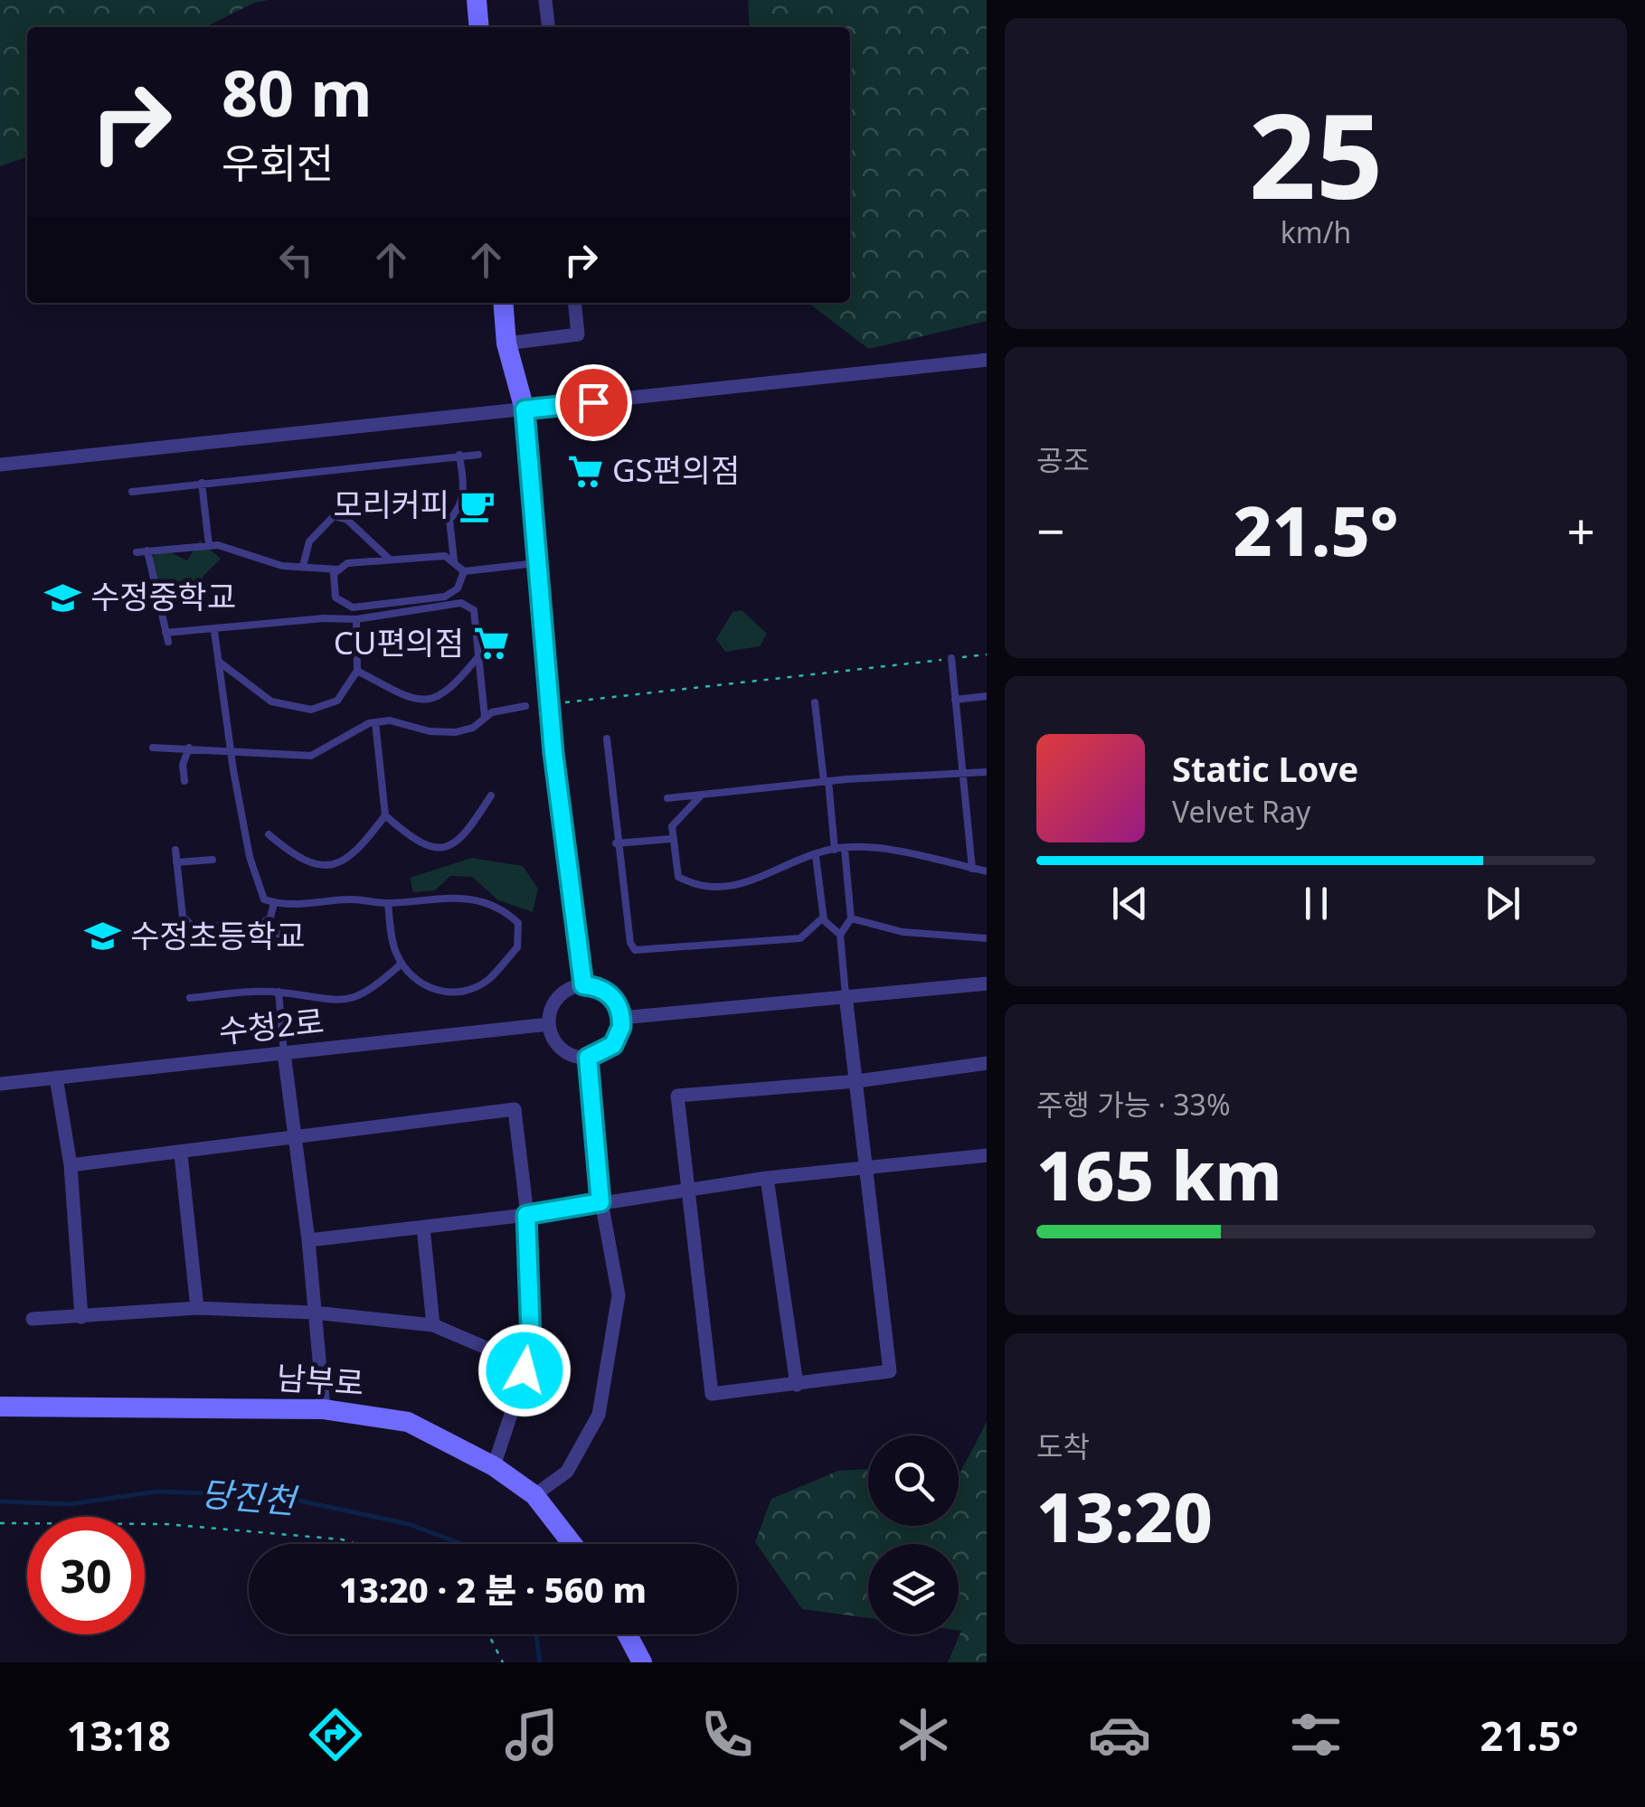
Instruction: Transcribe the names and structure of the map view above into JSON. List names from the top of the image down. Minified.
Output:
{"streets":{"main road":["남부로"],"street":["수청2로"]},"water":["당진천"],"places":{"supermarket":["GS편의점","CU편의점"],"cafe":["모리커피"],"school or university":["수정중학교","수정초등학교"]},"page":{"tile":[["25","km/h"],"공조",["주행 가능 · 33%","165 km"],["도착","13:20"]],"turn":["80 m","우회전"],"heat":["−","21.5°","+"],"song":["Static Love","Velvet Ray"],"limit":"30","trip":"13:20 · 2 분 · 560 m","tabs":["13:18","21.5°"]}}
